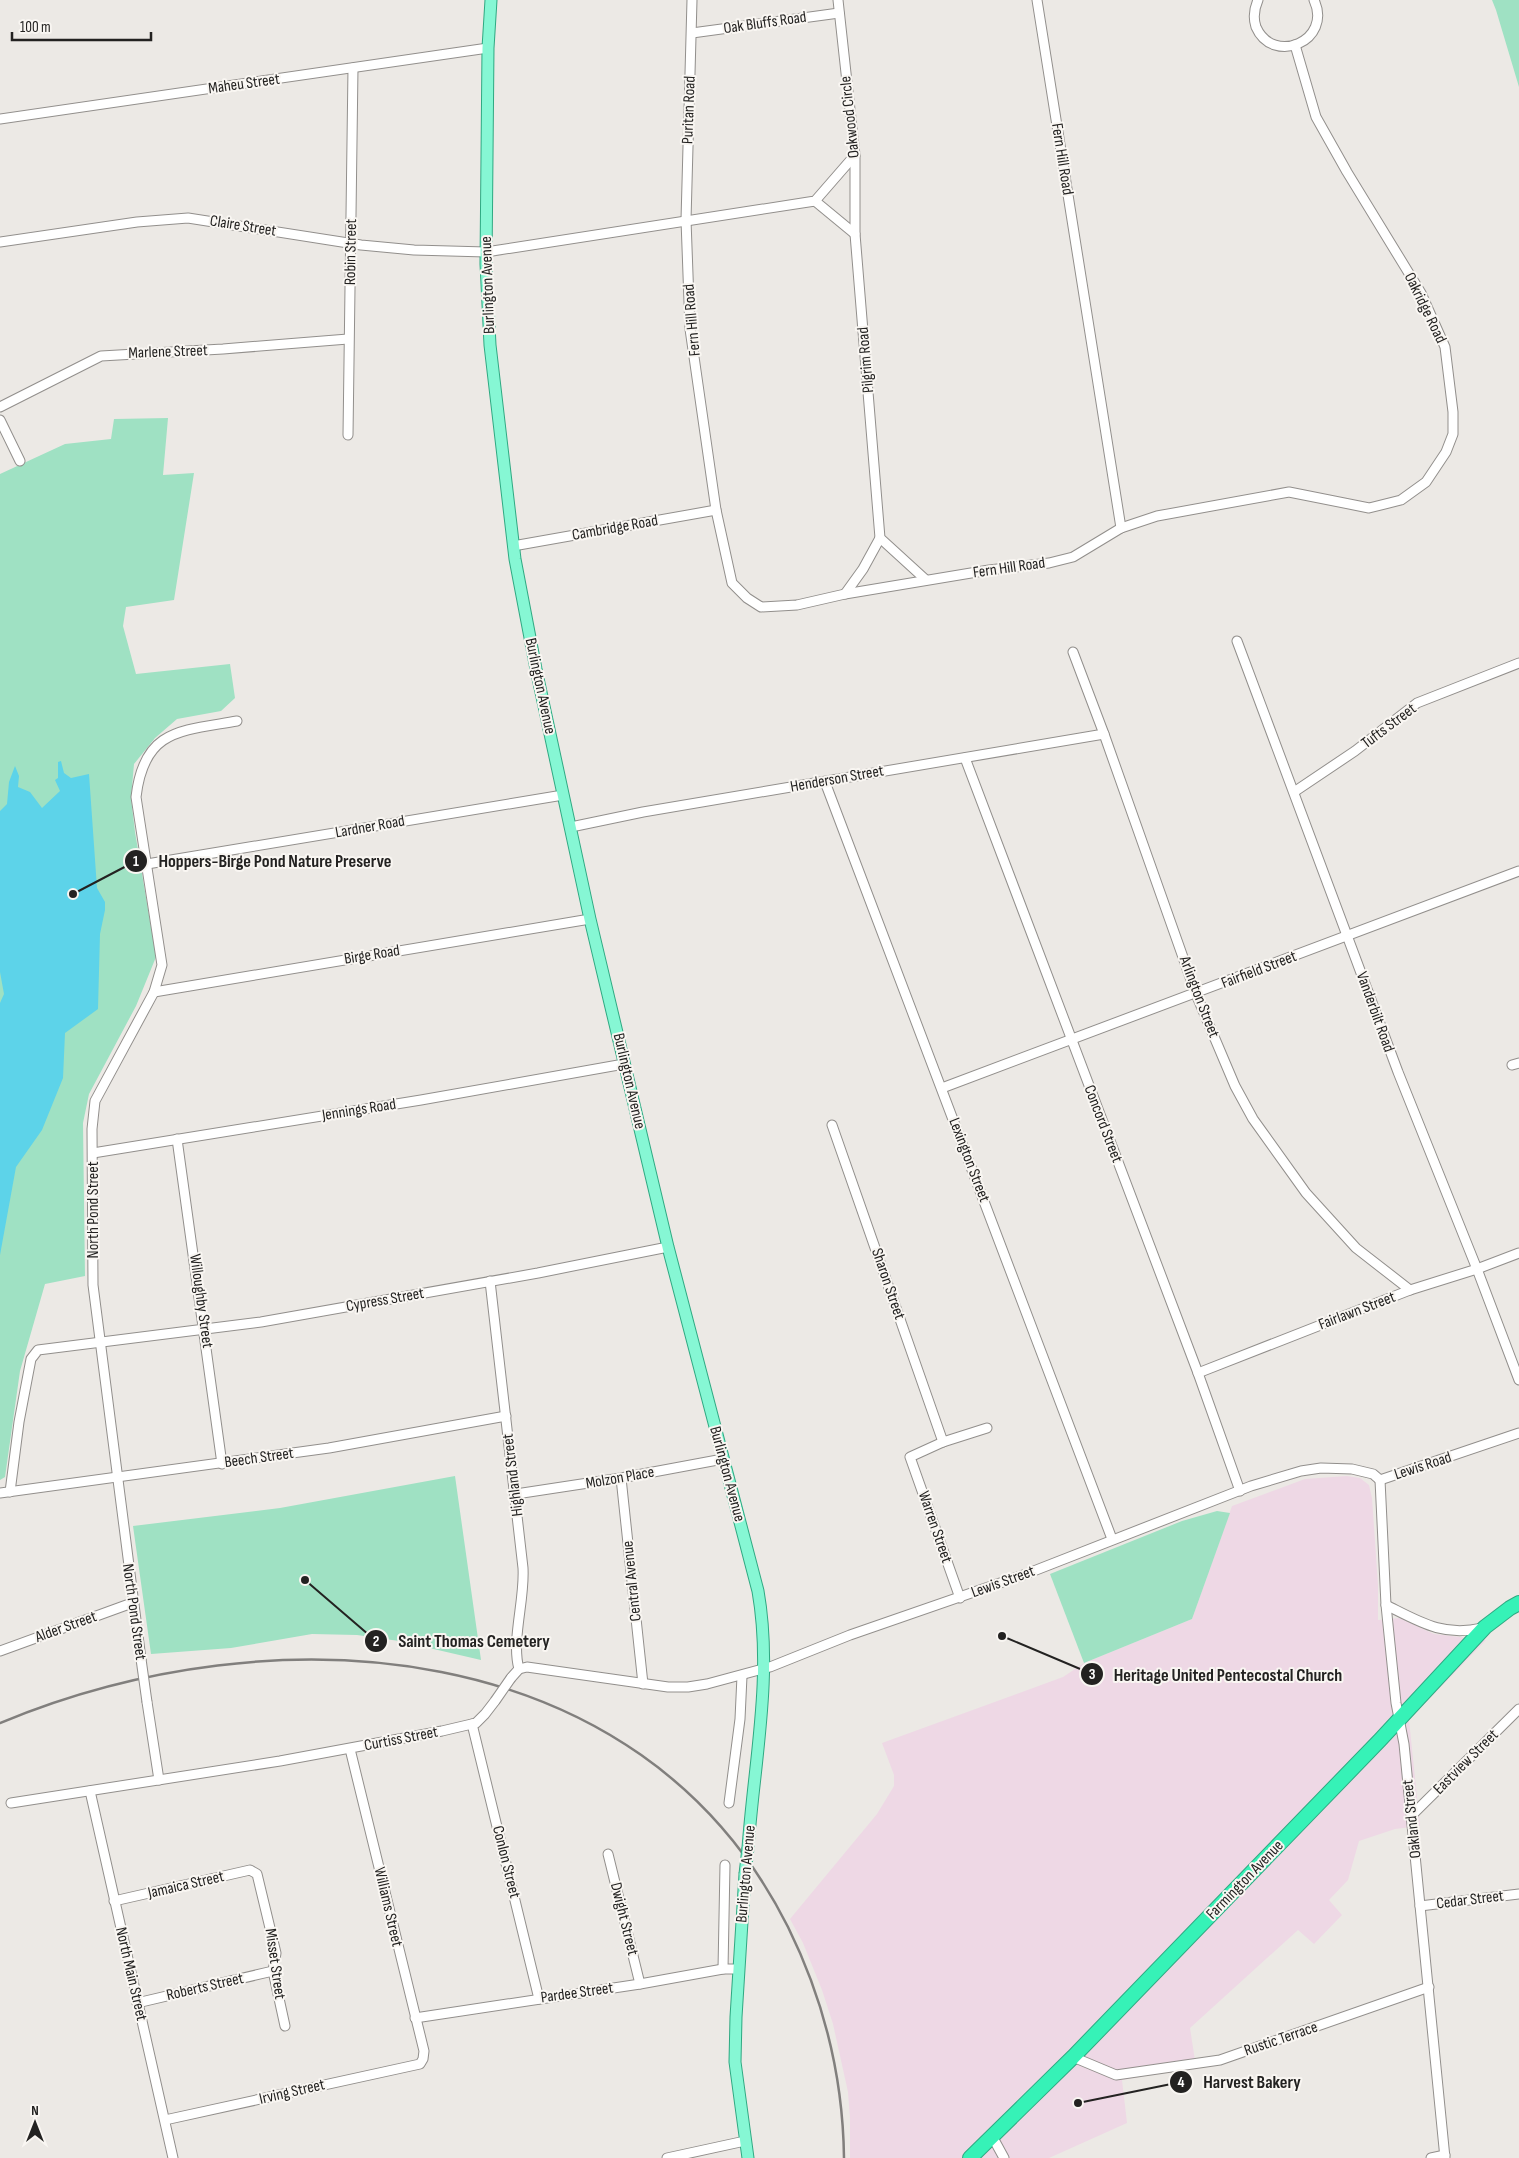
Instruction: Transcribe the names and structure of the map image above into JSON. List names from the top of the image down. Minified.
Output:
{"streets":{"highway":["Farmington Avenue"],"main road":["Burlington Avenue"],"street":["Oak Bluffs Road","Maheu Street","Puritan Road","Oakwood Circle","Fern Hill Road","Claire Street","Robin Street","Oakridge Road","Marlene Street","Pilgrim Road","Cambridge Road","Tufts Street","Henderson Street","Lardner Road","Birge Road","Fairfield Street","Arlington Street","Vanderbilt Road","Jennings Road","Concord Street","Lexington Street","North Pond Street","Sharon Street","Cypress Street","Willoughby Street","Fairlawn Street","Beech Street","Lewis Road","Highland Street","Molzon Place","Warren Street","Central Avenue","Lewis Street","Alder Street","Curtiss Street","Eastview Street","Oakland Street","Conlon Street","Jamaica Street","Cedar Street","Williams Street","Dwight Street","Misset Street","North Main Street","Roberts Street","Pardee Street","Rustic Terrace","Irving Street"]},"crossings":[["Oak Bluffs Road","Puritan Road"],["Oak Bluffs Road","Oakwood Circle"],["Maheu Street","Robin Street"],["Maheu Street","Burlington Avenue"],["Puritan Road","Fern Hill Road"],["Oakwood Circle","Pilgrim Road"],["Fern Hill Road","Oakridge Road"],["Fern Hill Road","Cambridge Road"],["Claire Street","Robin Street"],["Claire Street","Burlington Avenue"],["Robin Street","Marlene Street"],["Burlington Avenue","Cambridge Road"],["Burlington Avenue","Henderson Street"],["Burlington Avenue","Lardner Road"],["Burlington Avenue","Birge Road"],["Burlington Avenue","Jennings Road"],["Burlington Avenue","Cypress Street"],["Burlington Avenue","Molzon Place"],["Burlington Avenue","Lewis Street"],["Burlington Avenue","Pardee Street"],["Tufts Street","Vanderbilt Road"],["Henderson Street","Arlington Street"],["Henderson Street","Concord Street"],["Henderson Street","Lexington Street"],["Lardner Road","North Pond Street"],["Birge Road","North Pond Street"],["Fairfield Street","Arlington Street"],["Fairfield Street","Vanderbilt Road"],["Fairfield Street","Concord Street"],["Fairfield Street","Lexington Street"],["Arlington Street","Fairlawn Street"],["Vanderbilt Road","Fairlawn Street"],["Jennings Road","North Pond Street"],["Jennings Road","Willoughby Street"],["Concord Street","Fairlawn Street"],["Concord Street","Lewis Road"],["Concord Street","Lewis Street"],["Lexington Street","Lewis Street"],["North Pond Street","Cypress Street"],["North Pond Street","Beech Street"],["North Pond Street","Alder Street"],["North Pond Street","Curtiss Street"],["Sharon Street","Warren Street"],["Cypress Street","Willoughby Street"],["Cypress Street","Beech Street"],["Cypress Street","Highland Street"],["Willoughby Street","Beech Street"],["Beech Street","Highland Street"],["Lewis Road","Lewis Street"],["Lewis Road","Oakland Street"],["Highland Street","Molzon Place"],["Molzon Place","Central Avenue"],["Warren Street","Lewis Street"],["Curtiss Street","Conlon Street"],["Curtiss Street","Williams Street"],["Curtiss Street","North Main Street"],["Eastview Street","Oakland Street"],["Oakland Street","Farmington Avenue"],["Oakland Street","Cedar Street"],["Oakland Street","Rustic Terrace"],["Conlon Street","Pardee Street"],["Farmington Avenue","Rustic Terrace"],["Jamaica Street","Misset Street"],["Jamaica Street","North Main Street"],["Williams Street","Pardee Street"],["Williams Street","Irving Street"],["Dwight Street","Pardee Street"],["Misset Street","Roberts Street"],["North Main Street","Roberts Street"],["North Main Street","Irving Street"]],"places":["Hoppers-Birge Pond Nature Preserve","Saint Thomas Cemetery","Heritage United Pentecostal Church","Harvest Bakery"],"scale_bar":"100 m","north":"top"}
